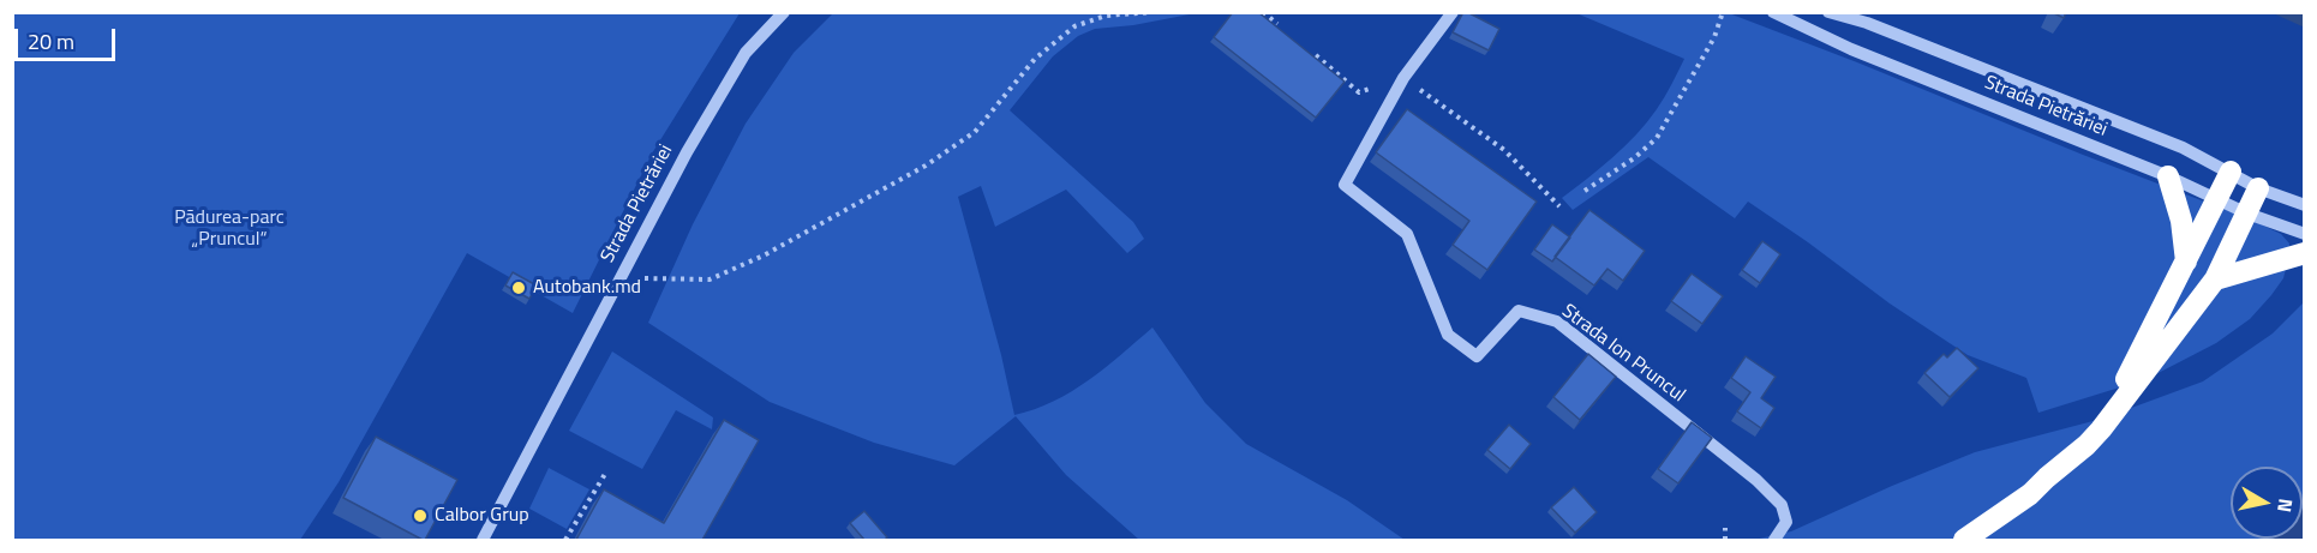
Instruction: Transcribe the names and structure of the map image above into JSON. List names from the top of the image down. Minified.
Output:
{"streets":{"street":["Strada Pietrăriei","Strada Ion Pruncul"]},"parks":["Pădurea-parc „Pruncul“"],"places":["Autobank.md","Calbor Grup"],"scale_bar":"20 m","north":"right"}
